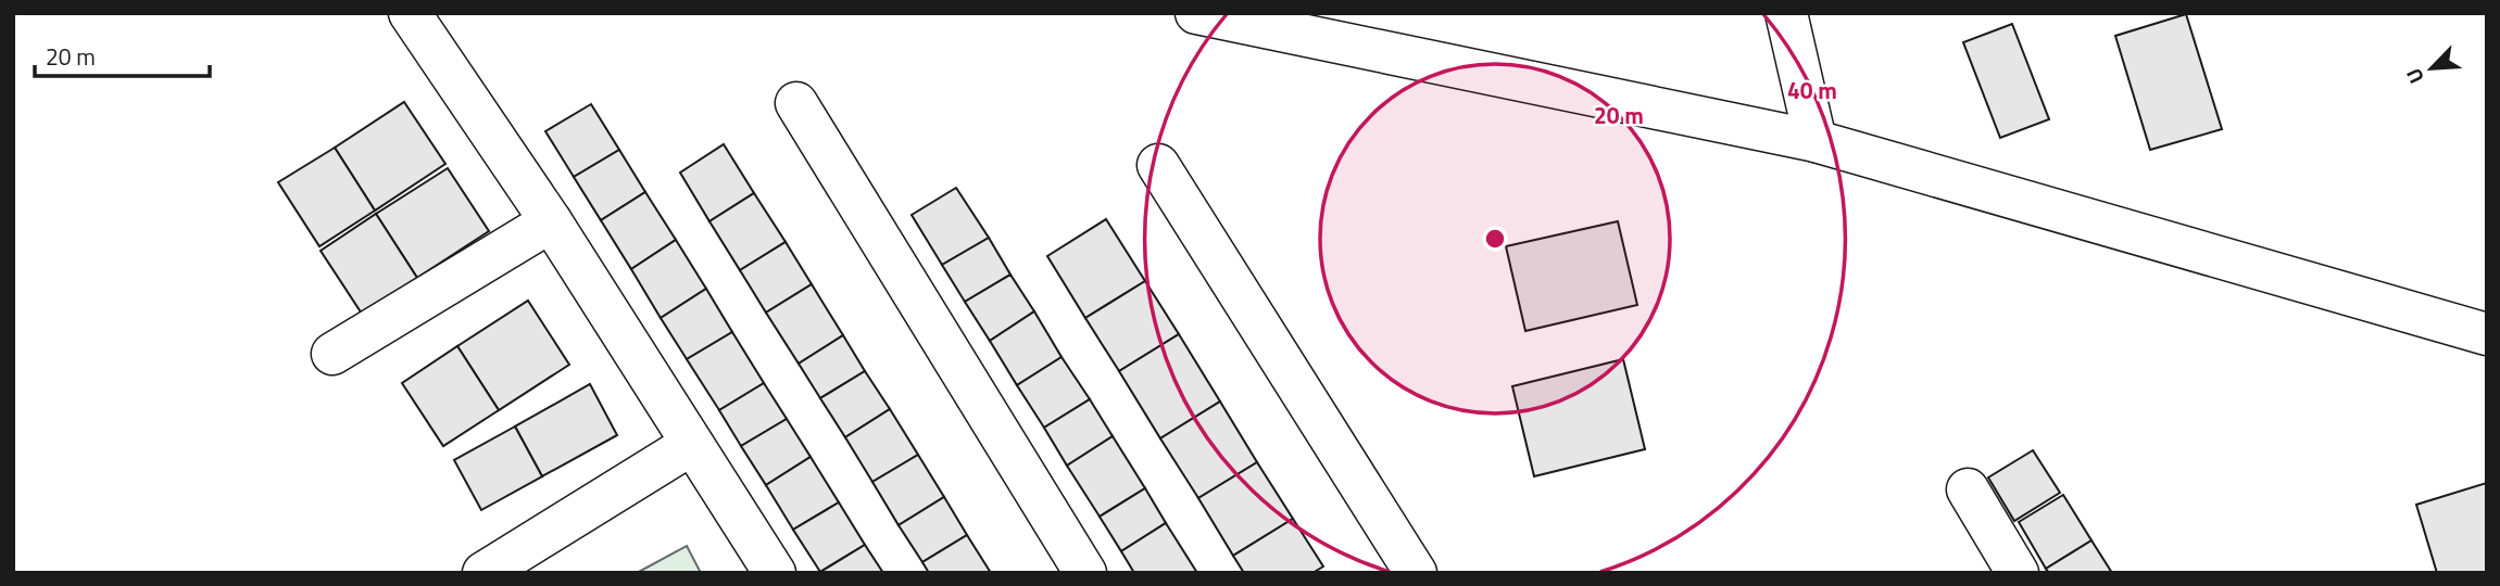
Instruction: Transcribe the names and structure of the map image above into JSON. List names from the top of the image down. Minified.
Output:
{"scale_bar":"20 m","north":"bottom left","rings":["40 m","20 m"]}
